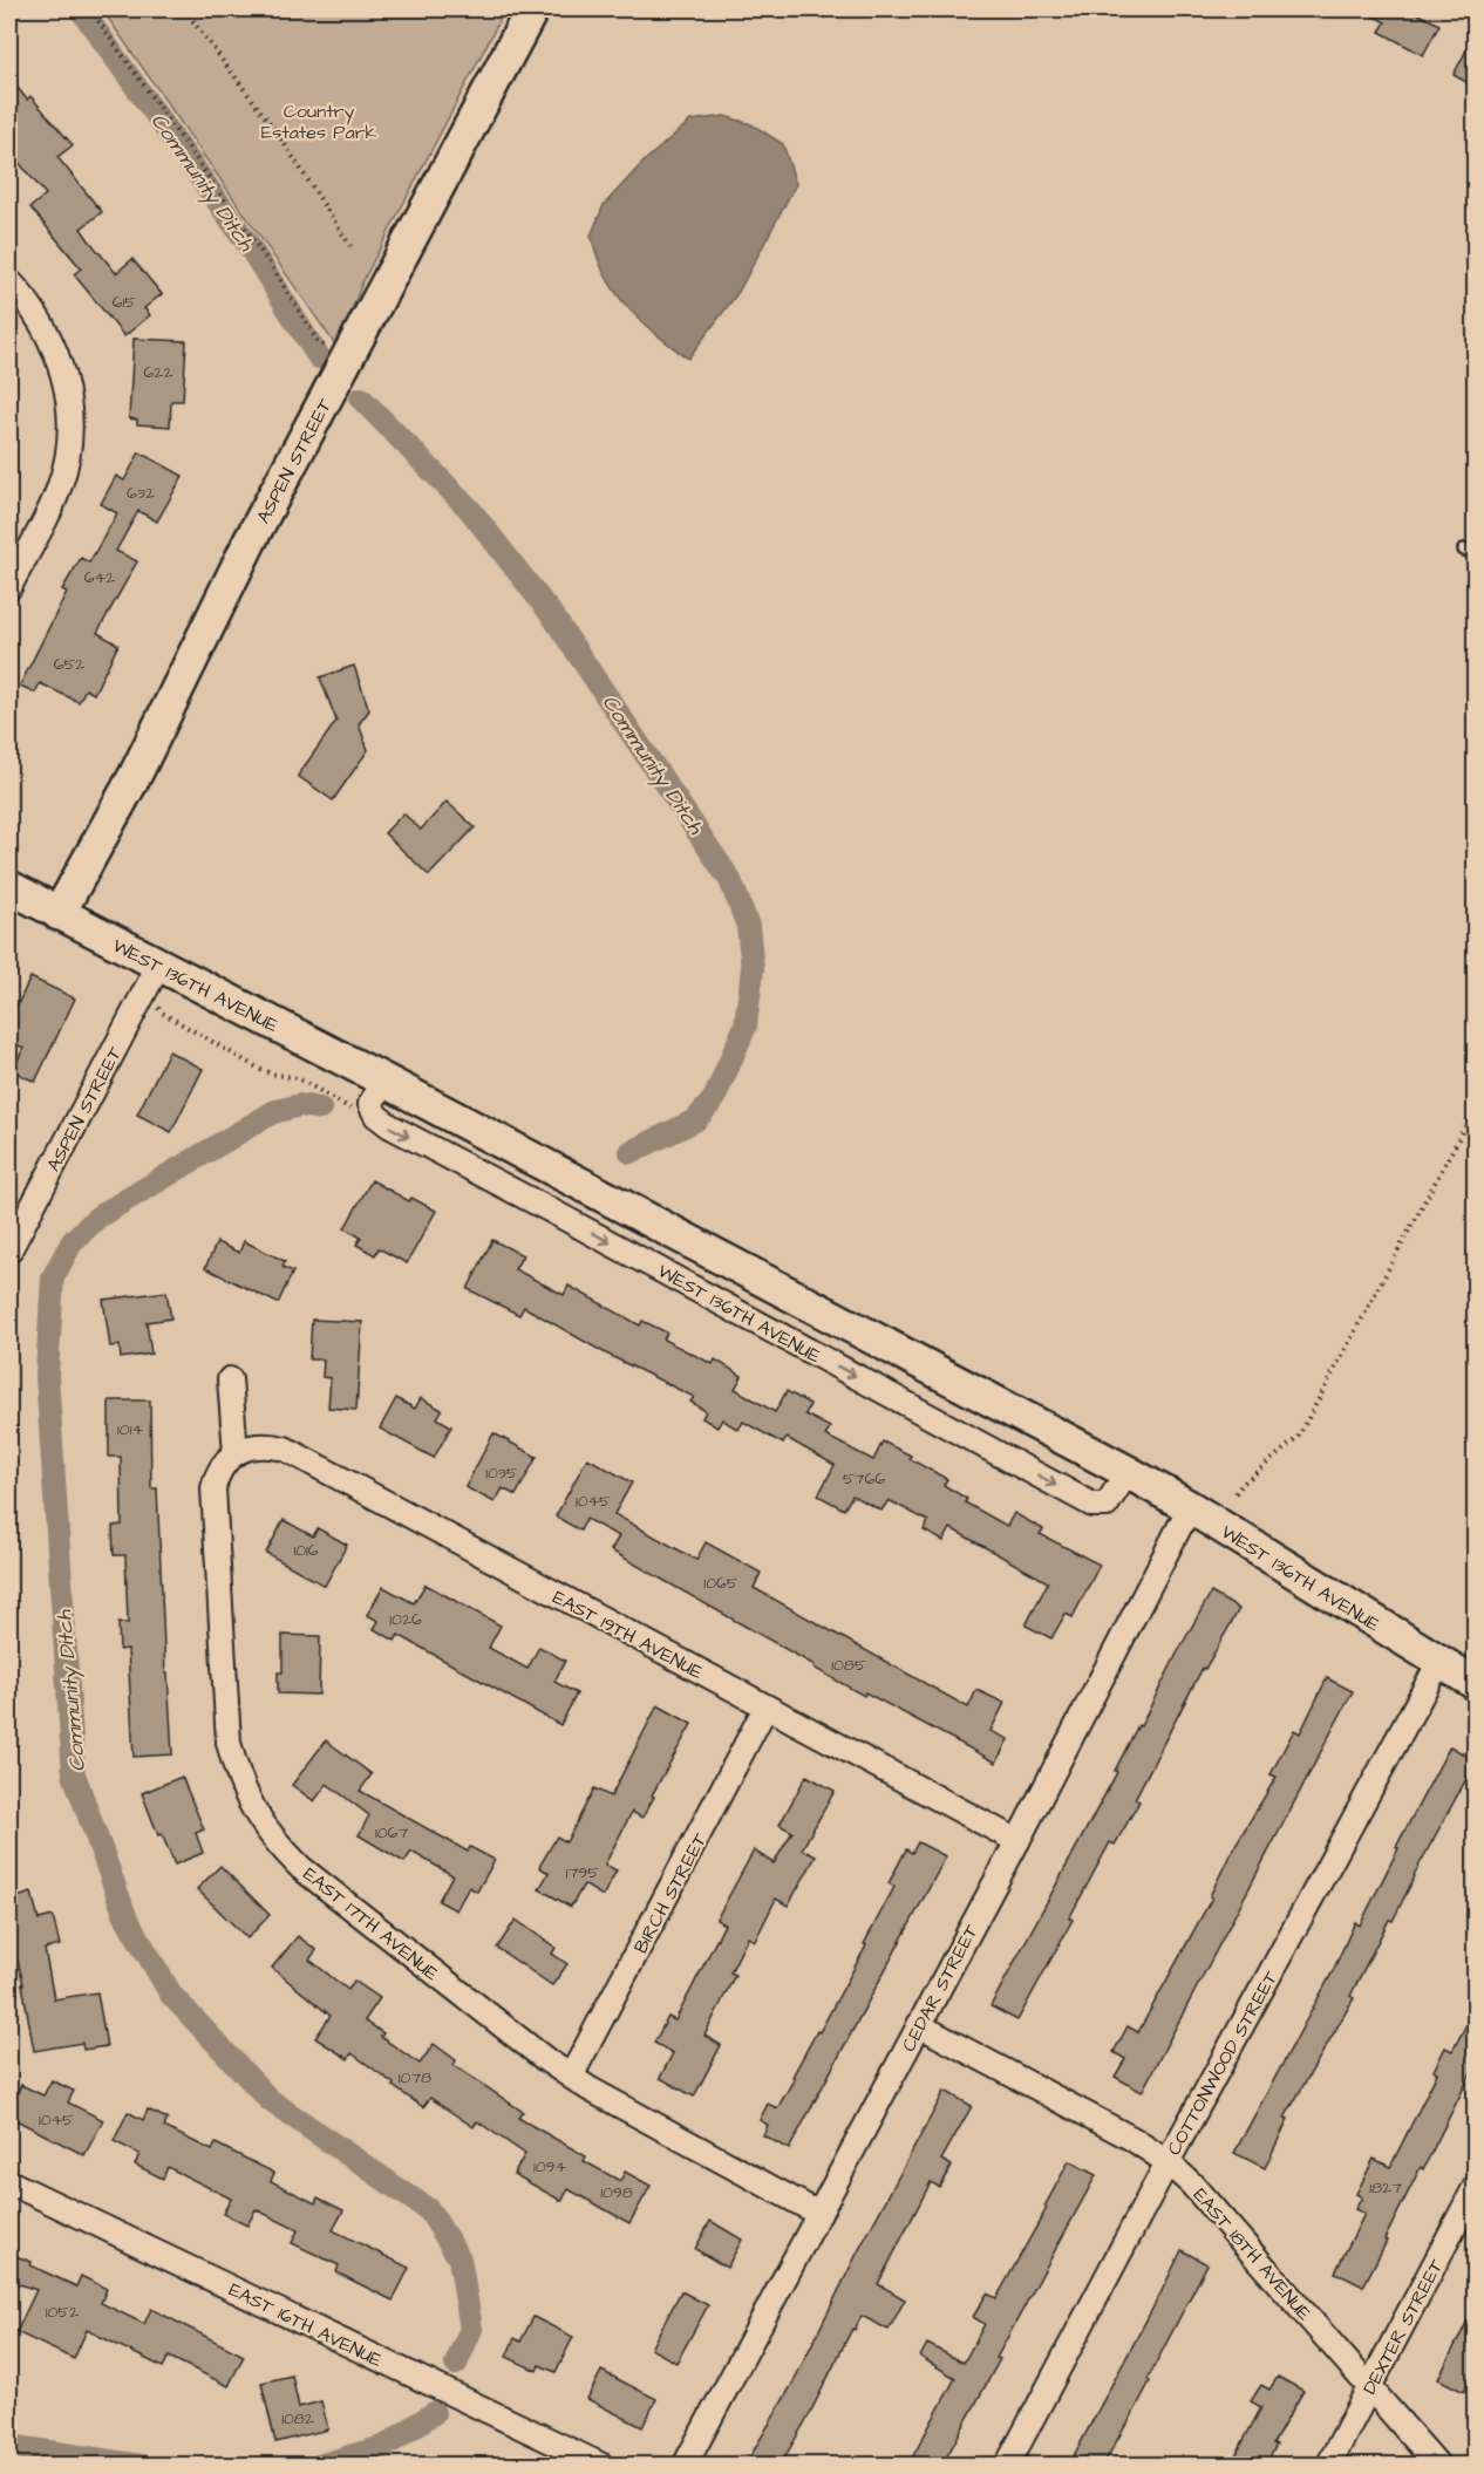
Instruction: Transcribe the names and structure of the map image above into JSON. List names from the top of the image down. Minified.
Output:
{"streets":{"main road":["ASPEN STREET","WEST 136TH AVENUE"],"street":["EAST 19TH AVENUE","BIRCH STREET","EAST 17TH AVENUE","CEDAR STREET","COTTONWOOD STREET","EAST 18TH AVENUE","EAST 16TH AVENUE","DEXTER STREET"]},"crossings":[["ASPEN STREET","WEST 136TH AVENUE"],["WEST 136TH AVENUE","CEDAR STREET"],["WEST 136TH AVENUE","COTTONWOOD STREET"],["EAST 19TH AVENUE","BIRCH STREET"],["EAST 19TH AVENUE","EAST 17TH AVENUE"],["EAST 19TH AVENUE","CEDAR STREET"],["BIRCH STREET","EAST 17TH AVENUE"],["EAST 17TH AVENUE","CEDAR STREET"],["CEDAR STREET","EAST 18TH AVENUE"],["COTTONWOOD STREET","EAST 18TH AVENUE"],["EAST 18TH AVENUE","DEXTER STREET"]],"water":["Community Ditch"],"parks":["Country Estates Park"],"house_numbers":["615","622","632","642","652","1014","1035","5766","1045","1016","1065","1026","1085","1067","1795","1078","1045","1094","1827","1098","1052","1082"]}
